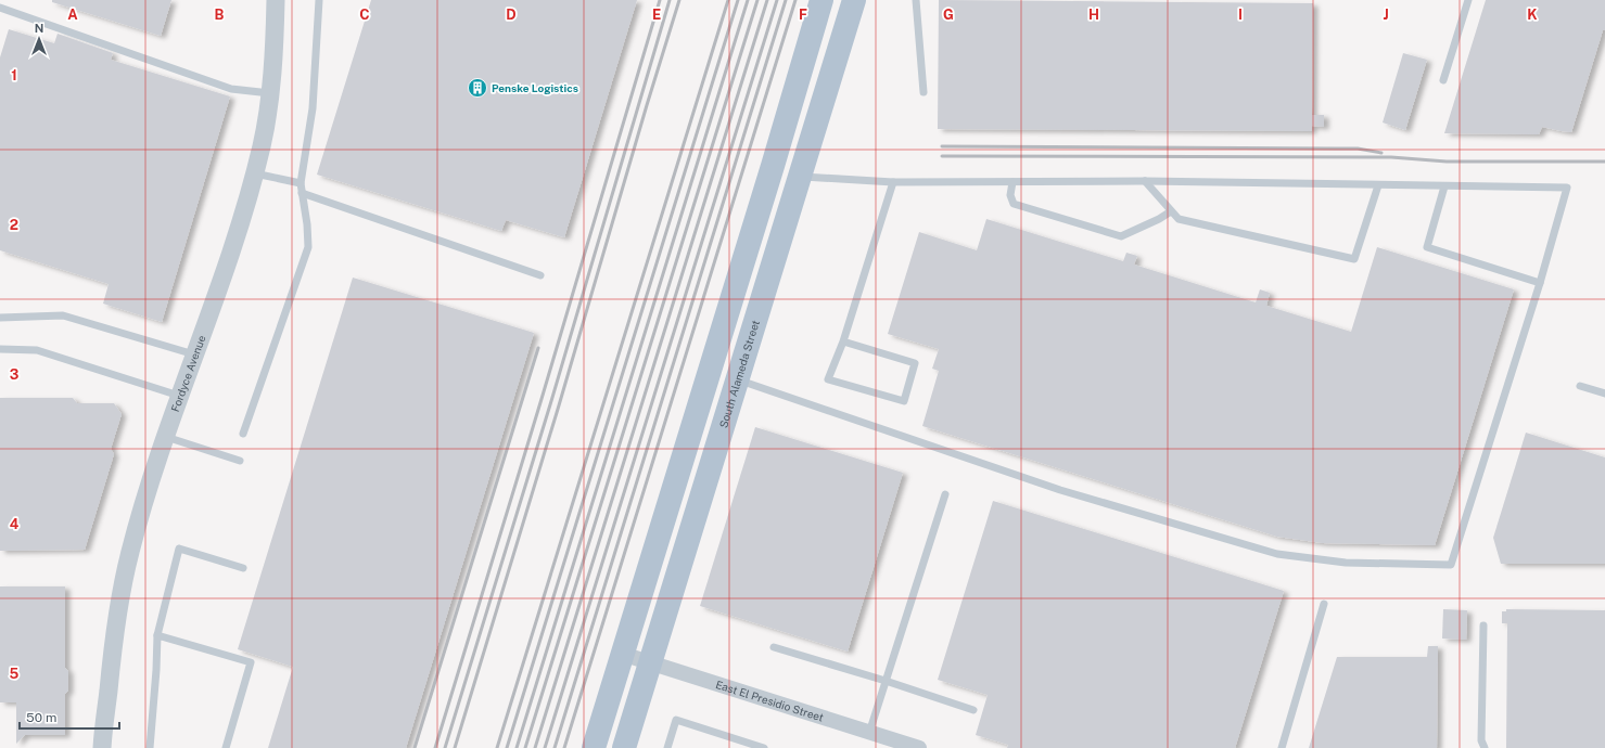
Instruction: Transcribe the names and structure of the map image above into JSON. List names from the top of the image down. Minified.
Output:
{"streets":{"main road":["South Alameda Street"],"street":["Fordyce Avenue","East El Presidio Street"]},"crossings":[["South Alameda Street","East El Presidio Street"]],"places":{"building":["Penske Logistics"]},"scale_bar":"50 m","north":"top","grid":{"columns":["A","B","C","D","E","F","G","H","I","J","K"],"rows":["1","2","3","4","5"]}}
